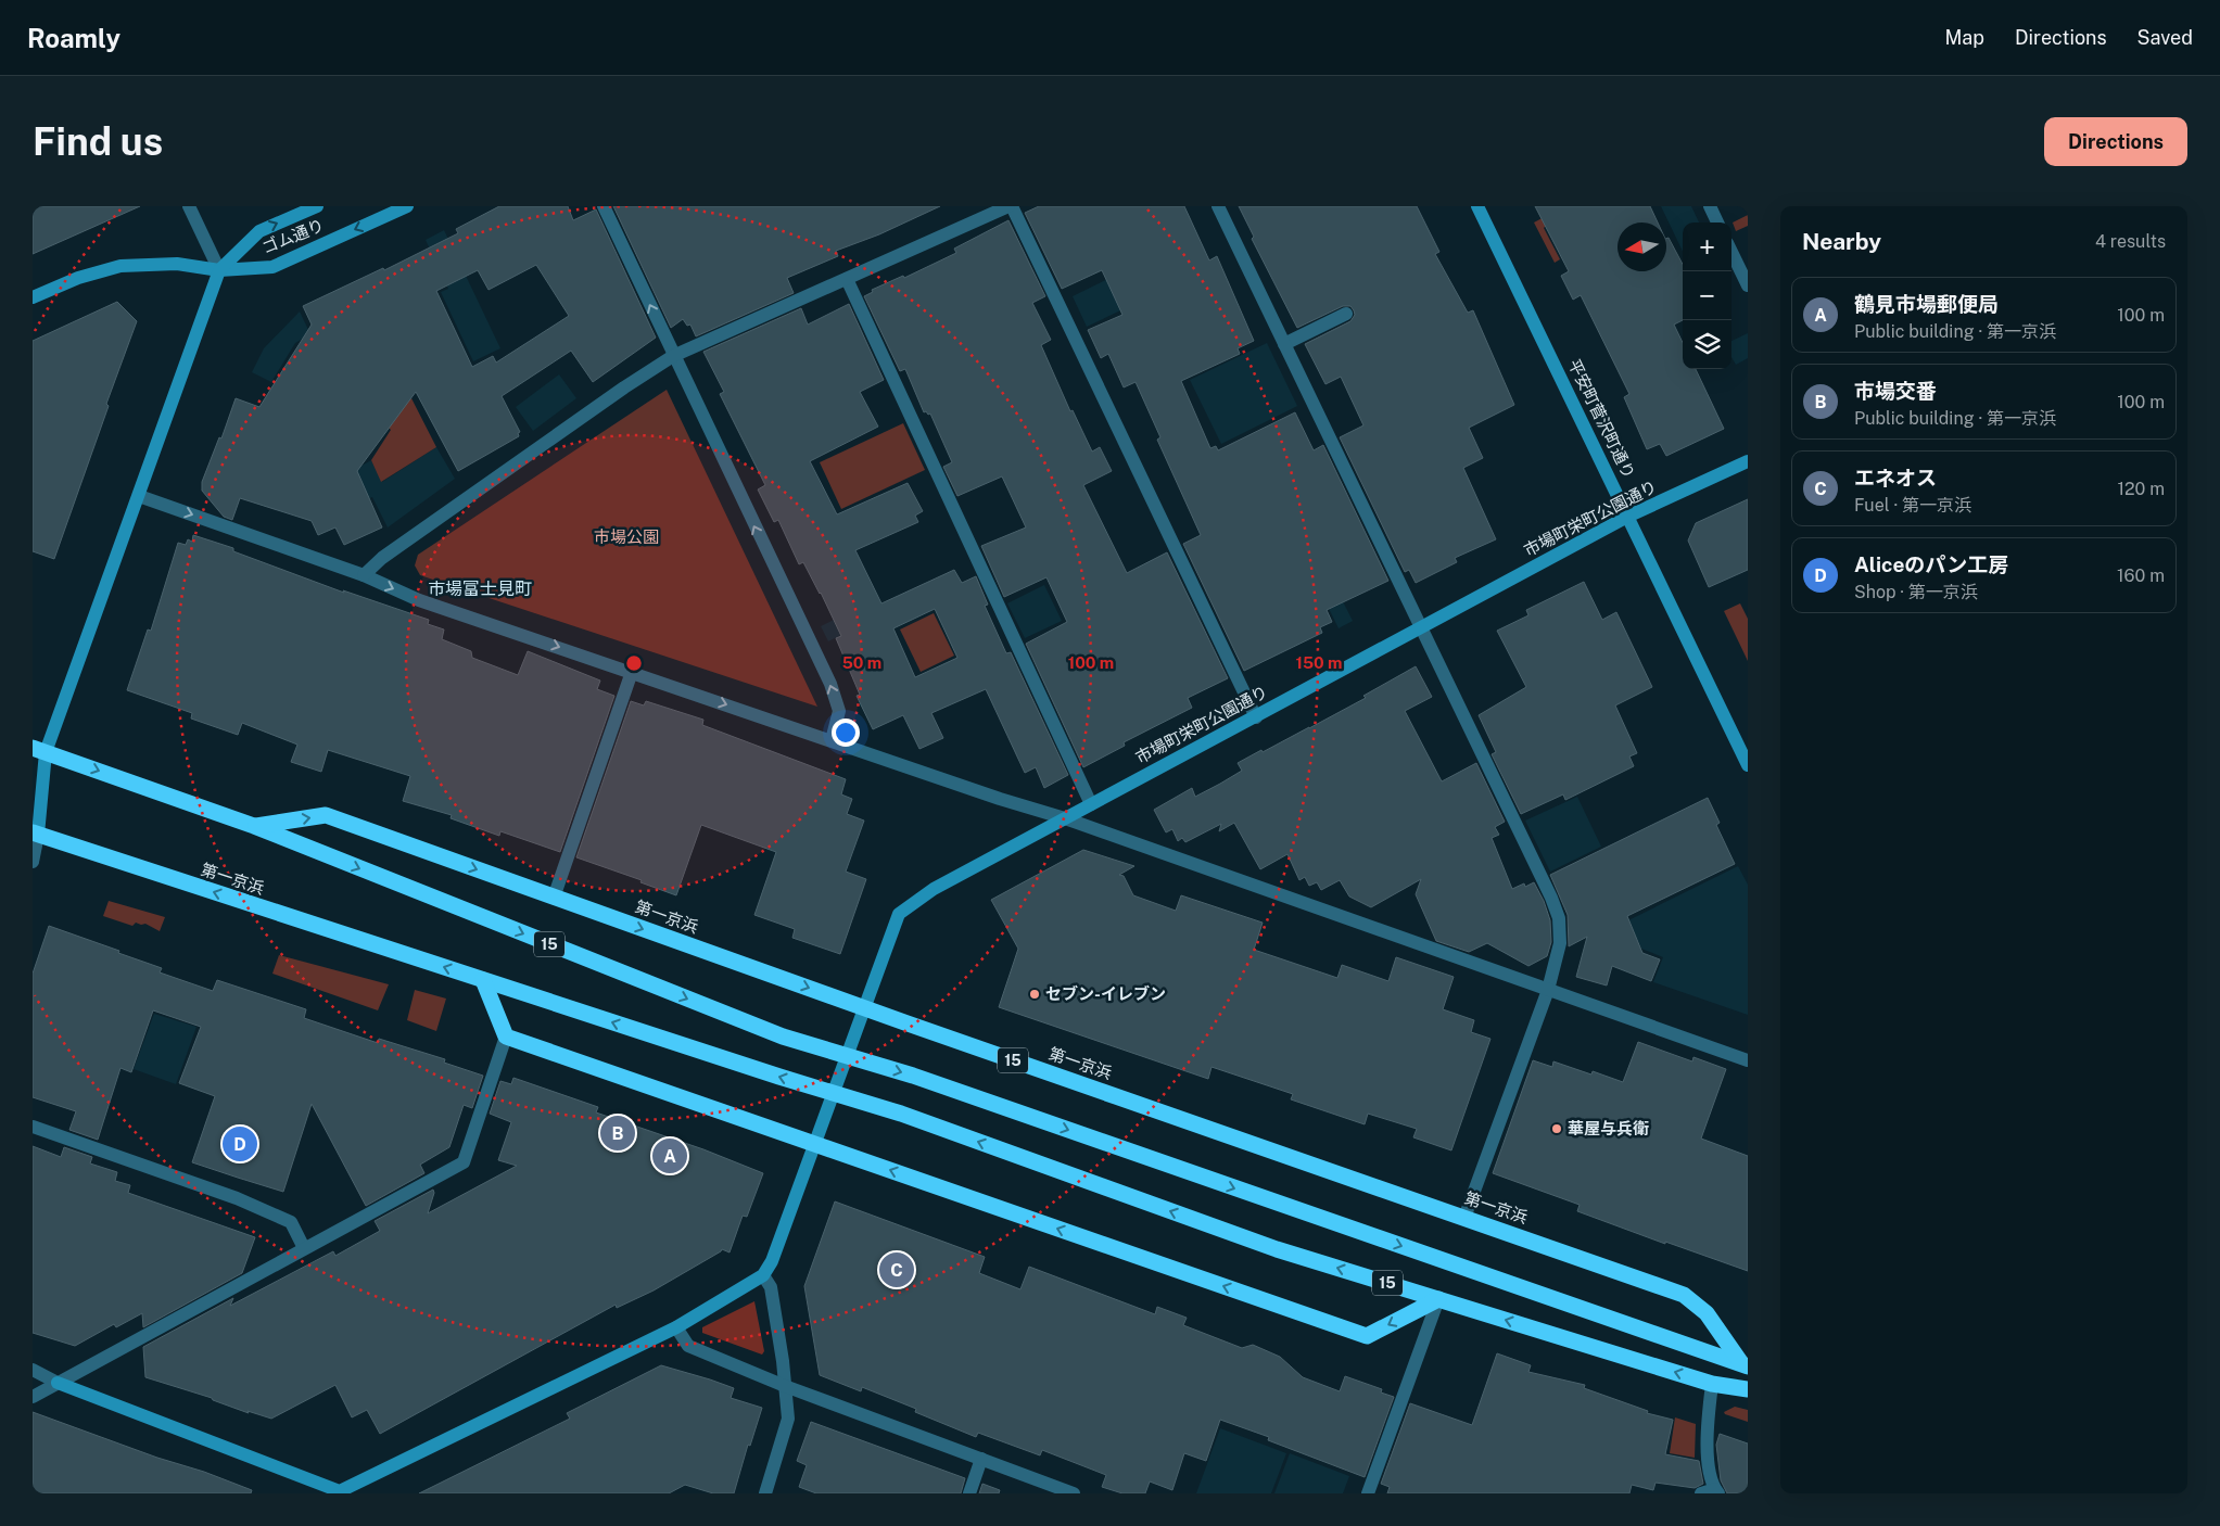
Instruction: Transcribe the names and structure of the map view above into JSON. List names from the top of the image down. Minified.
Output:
{"streets":{"highway":["第一京浜","15"],"street":["ゴム通り","平安町菅沢町通り","市場町栄町公園通り"]},"crossings":[["平安町菅沢町通り","市場町栄町公園通り"],["市場町栄町公園通り","第一京浜"],["市場町栄町公園通り","15"],["第一京浜","15"]],"districts":["市場富士見町"],"parks":["市場公園"],"places":["セブン-イレブン","華屋与兵衛"],"north":"left","page":{"header":"Roamly","nav":["Map","Directions","Saved"],"buttons":"Directions","title":"Find us","heading":["Nearby","4 results"],"map_buttons":["+","−"],"list":[{"mark":"A","name":"鶴見市場郵便局","note":"Public building · 第一京浜","value":"100 m"},{"mark":"B","name":"市場交番","note":"Public building · 第一京浜","value":"100 m"},{"mark":"C","name":"エネオス","note":"Fuel · 第一京浜","value":"120 m"},{"mark":"D","name":"Aliceのパン工房","note":"Shop · 第一京浜","value":"160 m"}],"pins":["B","D","A","C"]},"rings":["50 m","100 m","150 m"]}
